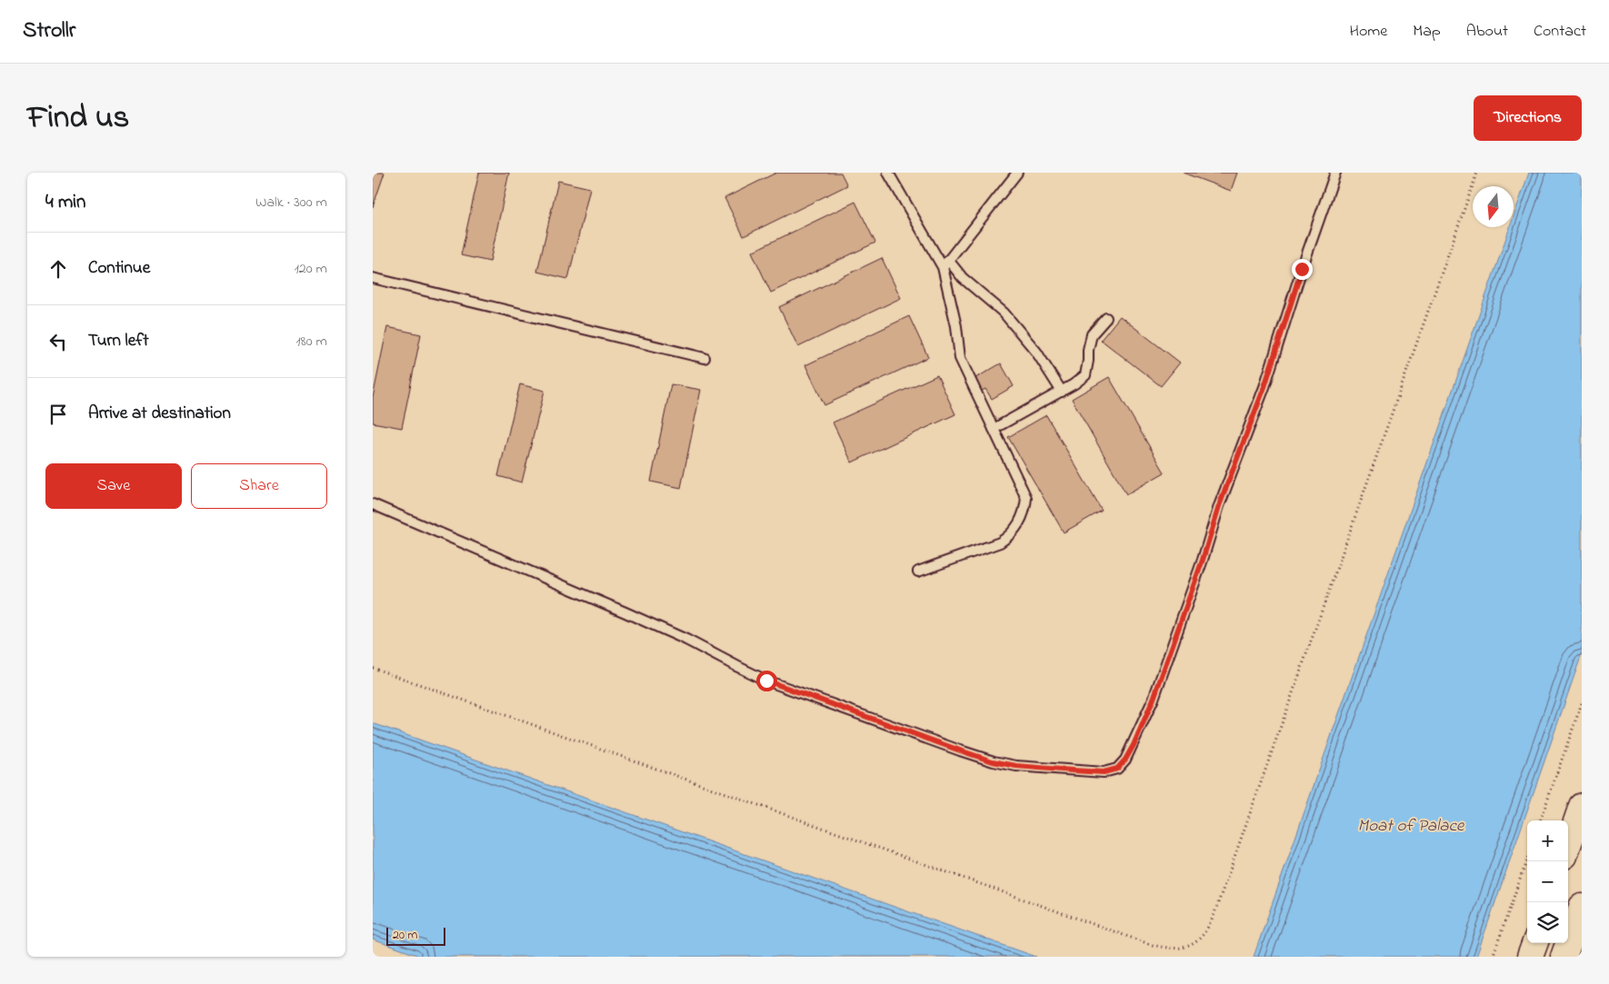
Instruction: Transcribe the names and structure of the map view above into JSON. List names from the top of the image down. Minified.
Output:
{"water":["Moat of Palace"],"scale_bar":"20 m","north":"bottom","page":{"header":"Strollr","nav":["Home","Map","About","Contact"],"title":"Find us","buttons":["Directions",["Save","Share"]],"heading":["4 min","Walk · 300 m"],"list":[["Continue","120 m"],["Turn left","180 m"],"Arrive at destination"],"map_buttons":["+","−"],"scale":"20 m"}}
